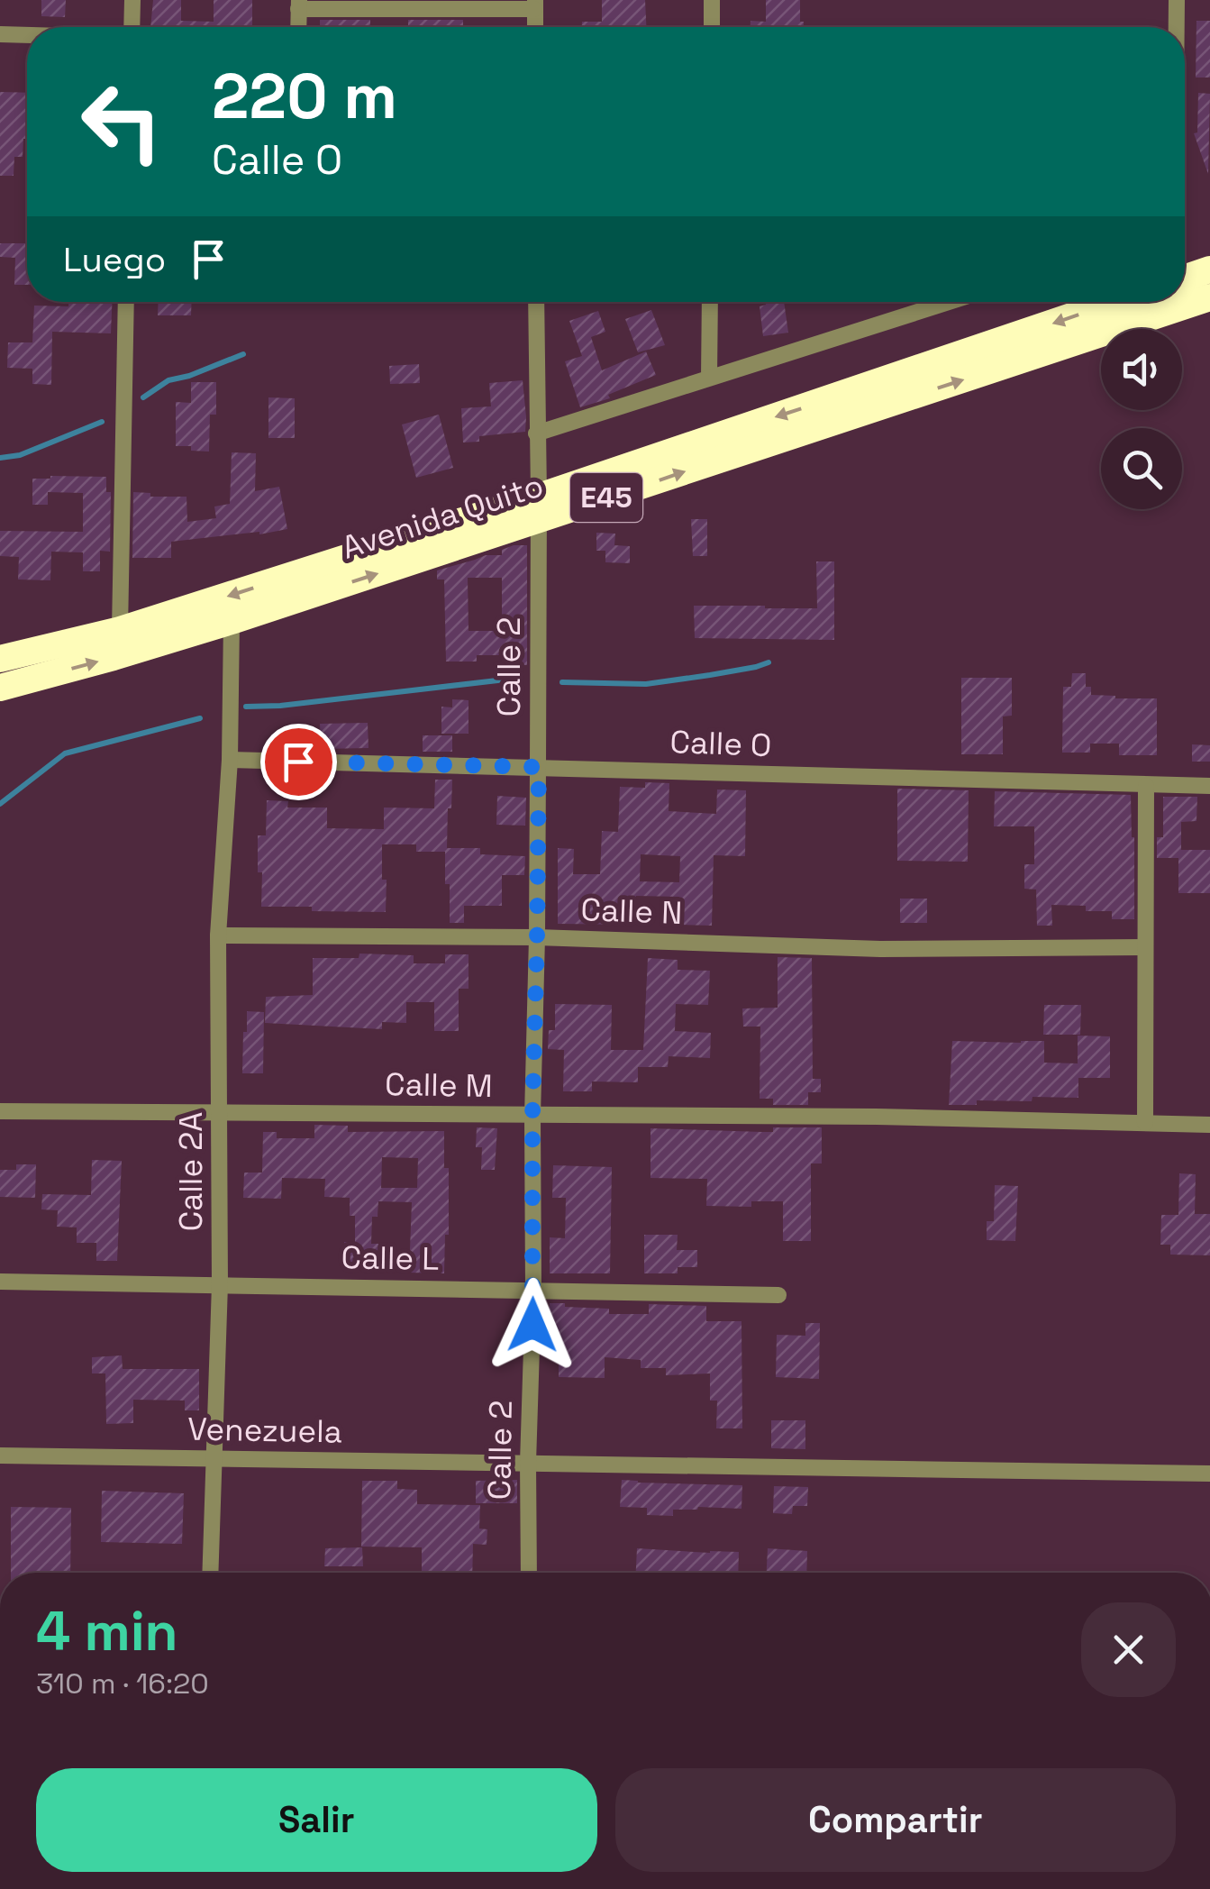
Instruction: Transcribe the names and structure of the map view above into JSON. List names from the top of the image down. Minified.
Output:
{"streets":{"highway":["E45","Avenida Quito"],"street":["Calle 2","Calle O","Calle N","Calle M","Calle 2A","Calle L","Venezuela"]},"crossings":[["Avenida Quito","Calle 2"],["Avenida Quito","Calle 2A"],["Calle 2","Calle O"],["Calle 2","Calle N"],["Calle 2","Calle M"],["Calle 2","Calle L"],["Calle 2","Venezuela"],["Calle O","Calle 2A"],["Calle N","Calle 2A"],["Calle M","Calle 2A"],["Calle 2A","Calle L"],["Calle 2A","Venezuela"]],"page":{"turn":["220 m","Calle O"],"then":"Luego","heading":["4 min","310 m · 16:20"],"buttons":["Salir","Compartir"]}}
